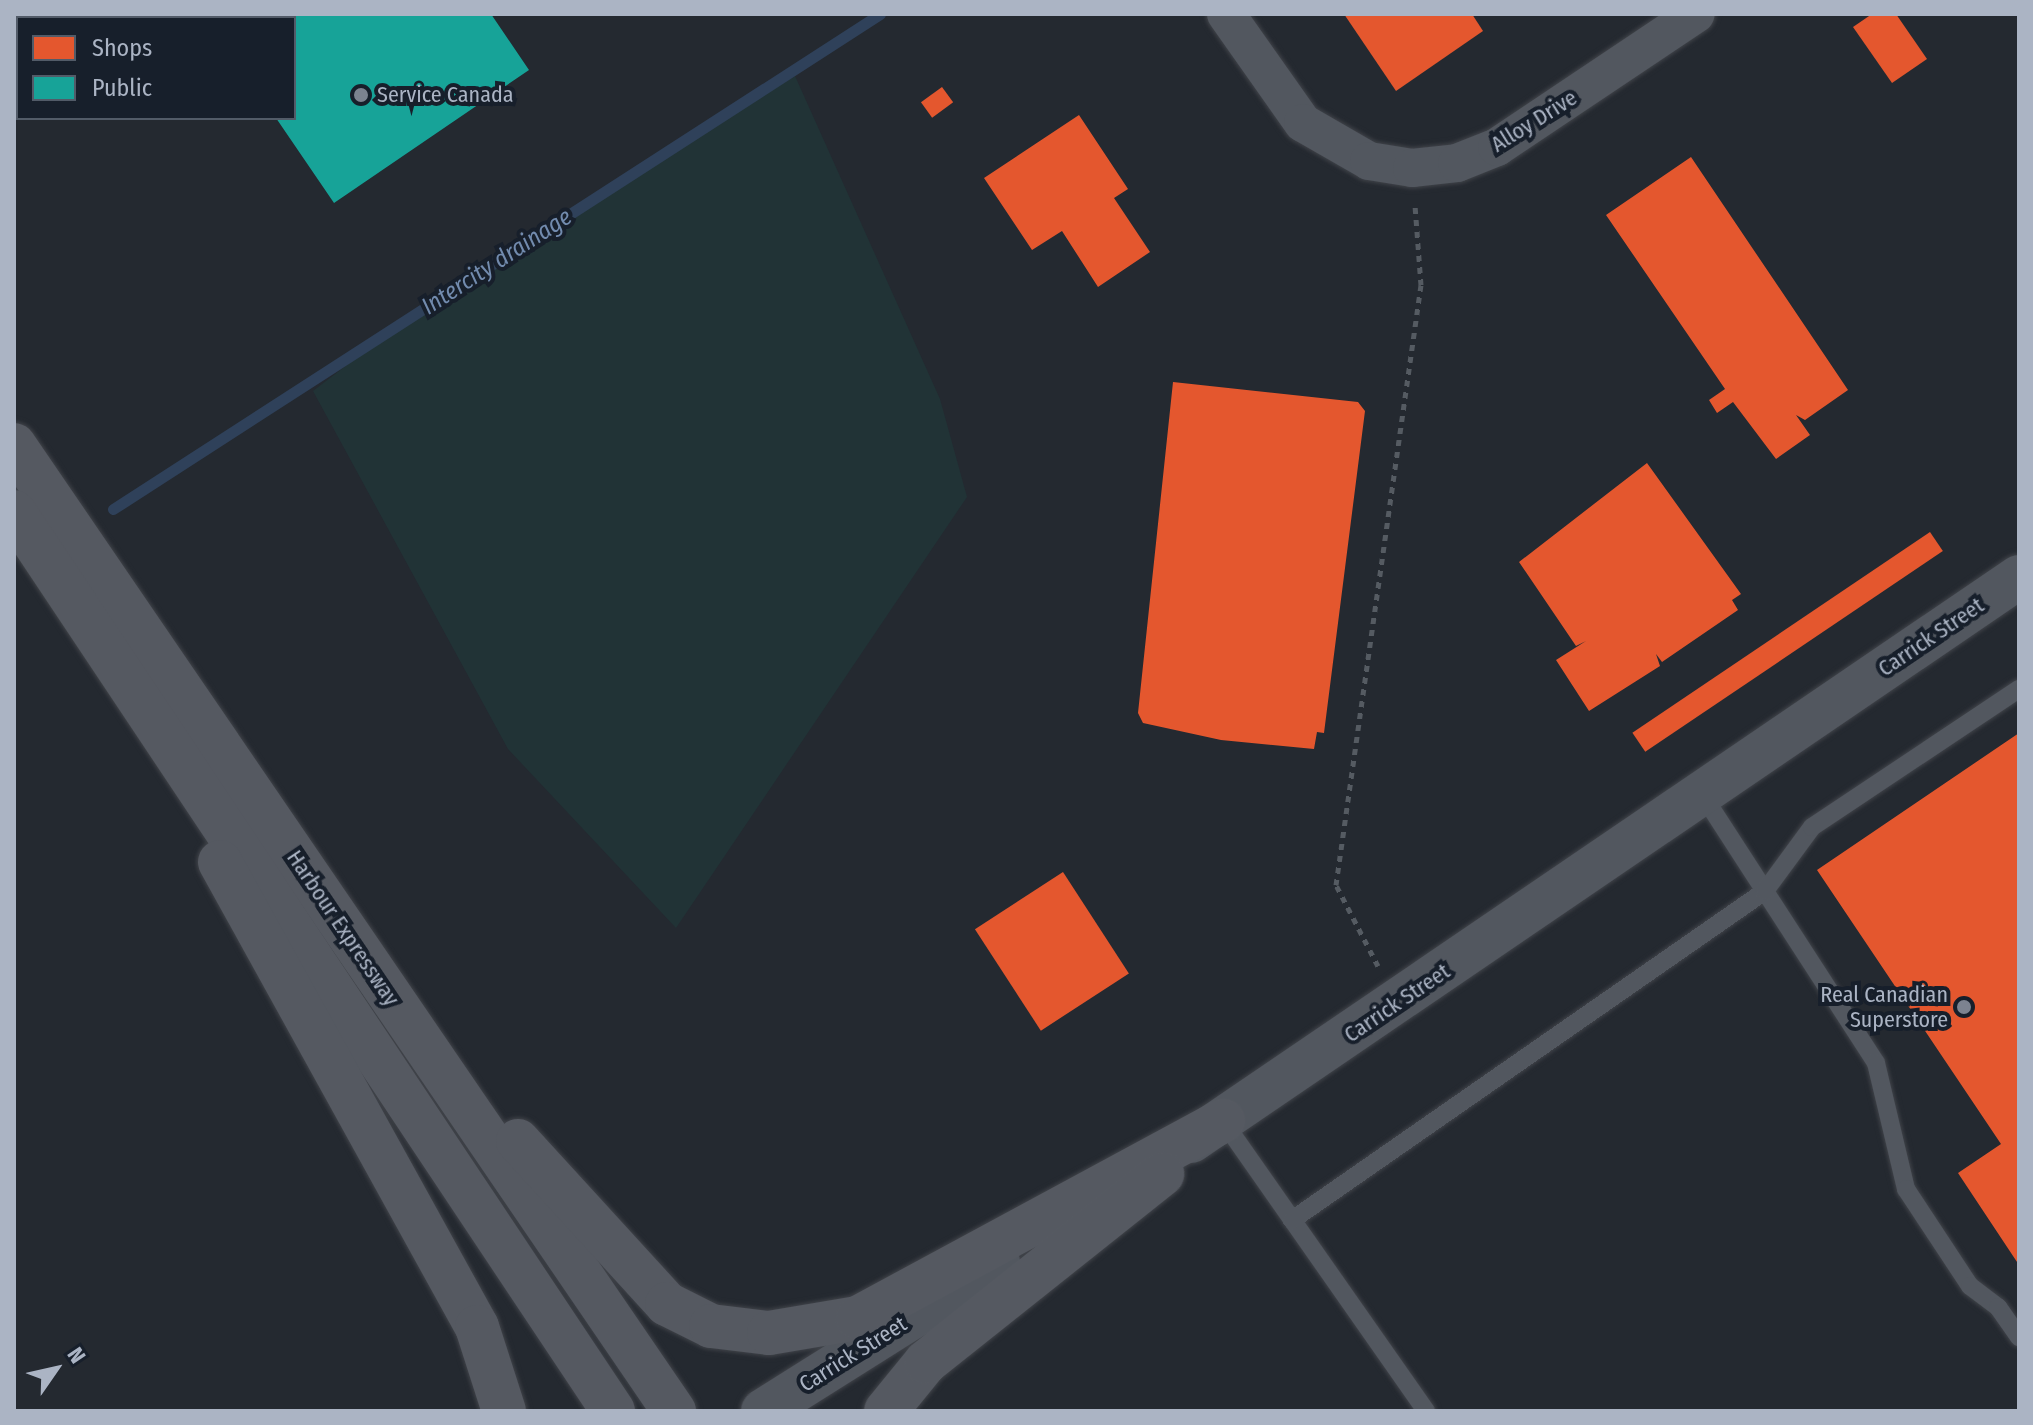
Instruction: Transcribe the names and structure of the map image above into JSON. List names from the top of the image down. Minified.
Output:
{"streets":{"main road":["Harbour Expressway"],"street":["Alloy Drive","Carrick Street"]},"water":["Intercity drainage"],"places":["Service Canada","Real Canadian Superstore"],"legend":["Shops","Public"],"north":"top right"}
